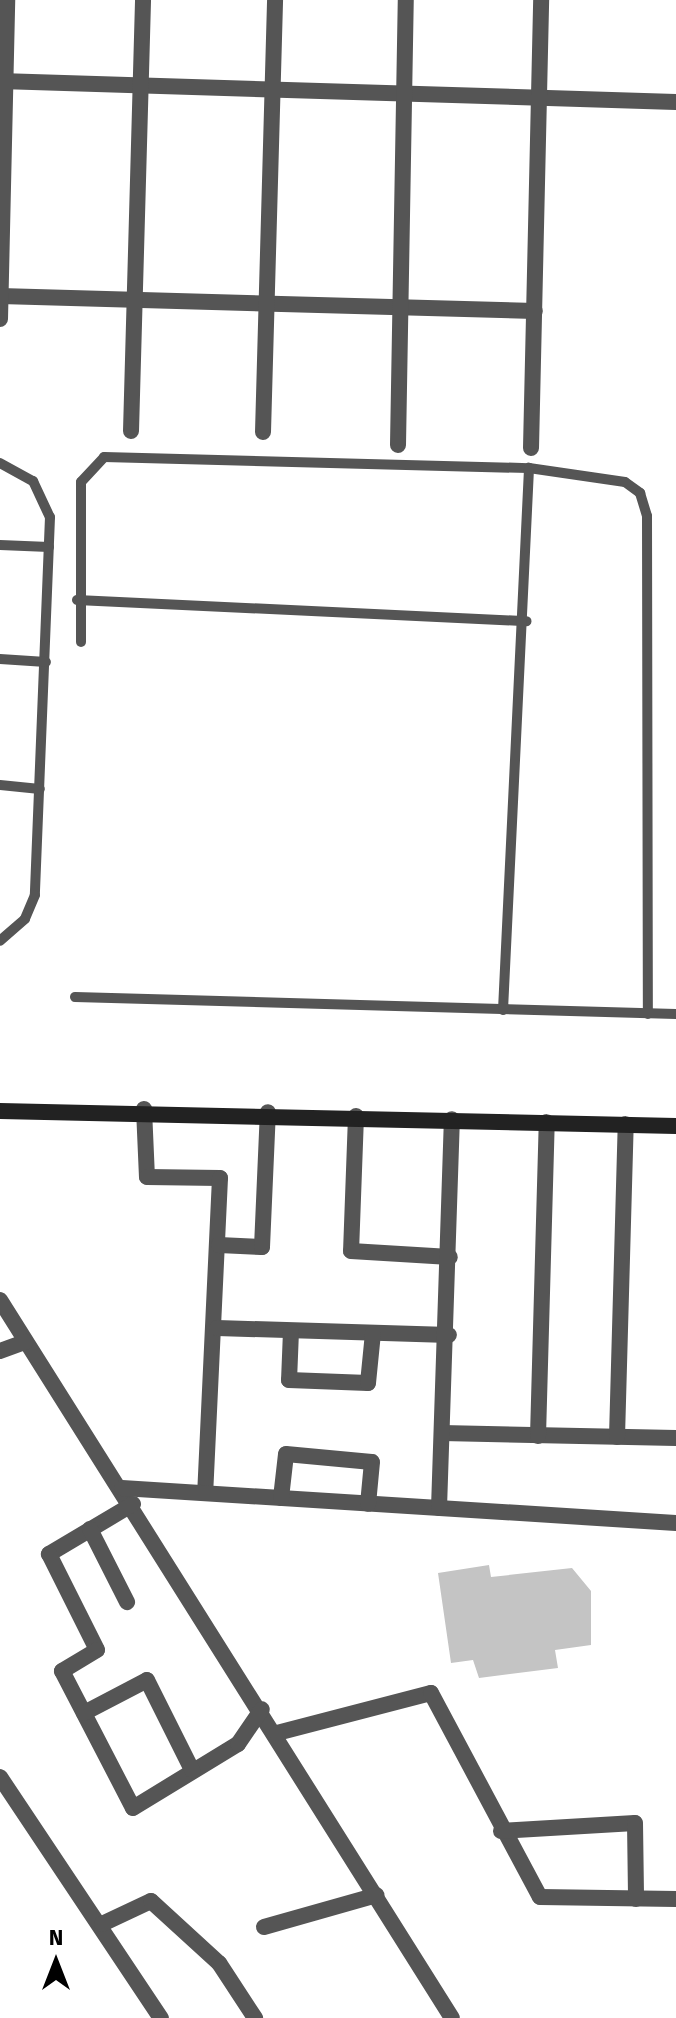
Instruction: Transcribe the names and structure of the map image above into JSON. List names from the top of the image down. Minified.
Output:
{"north":"top"}
